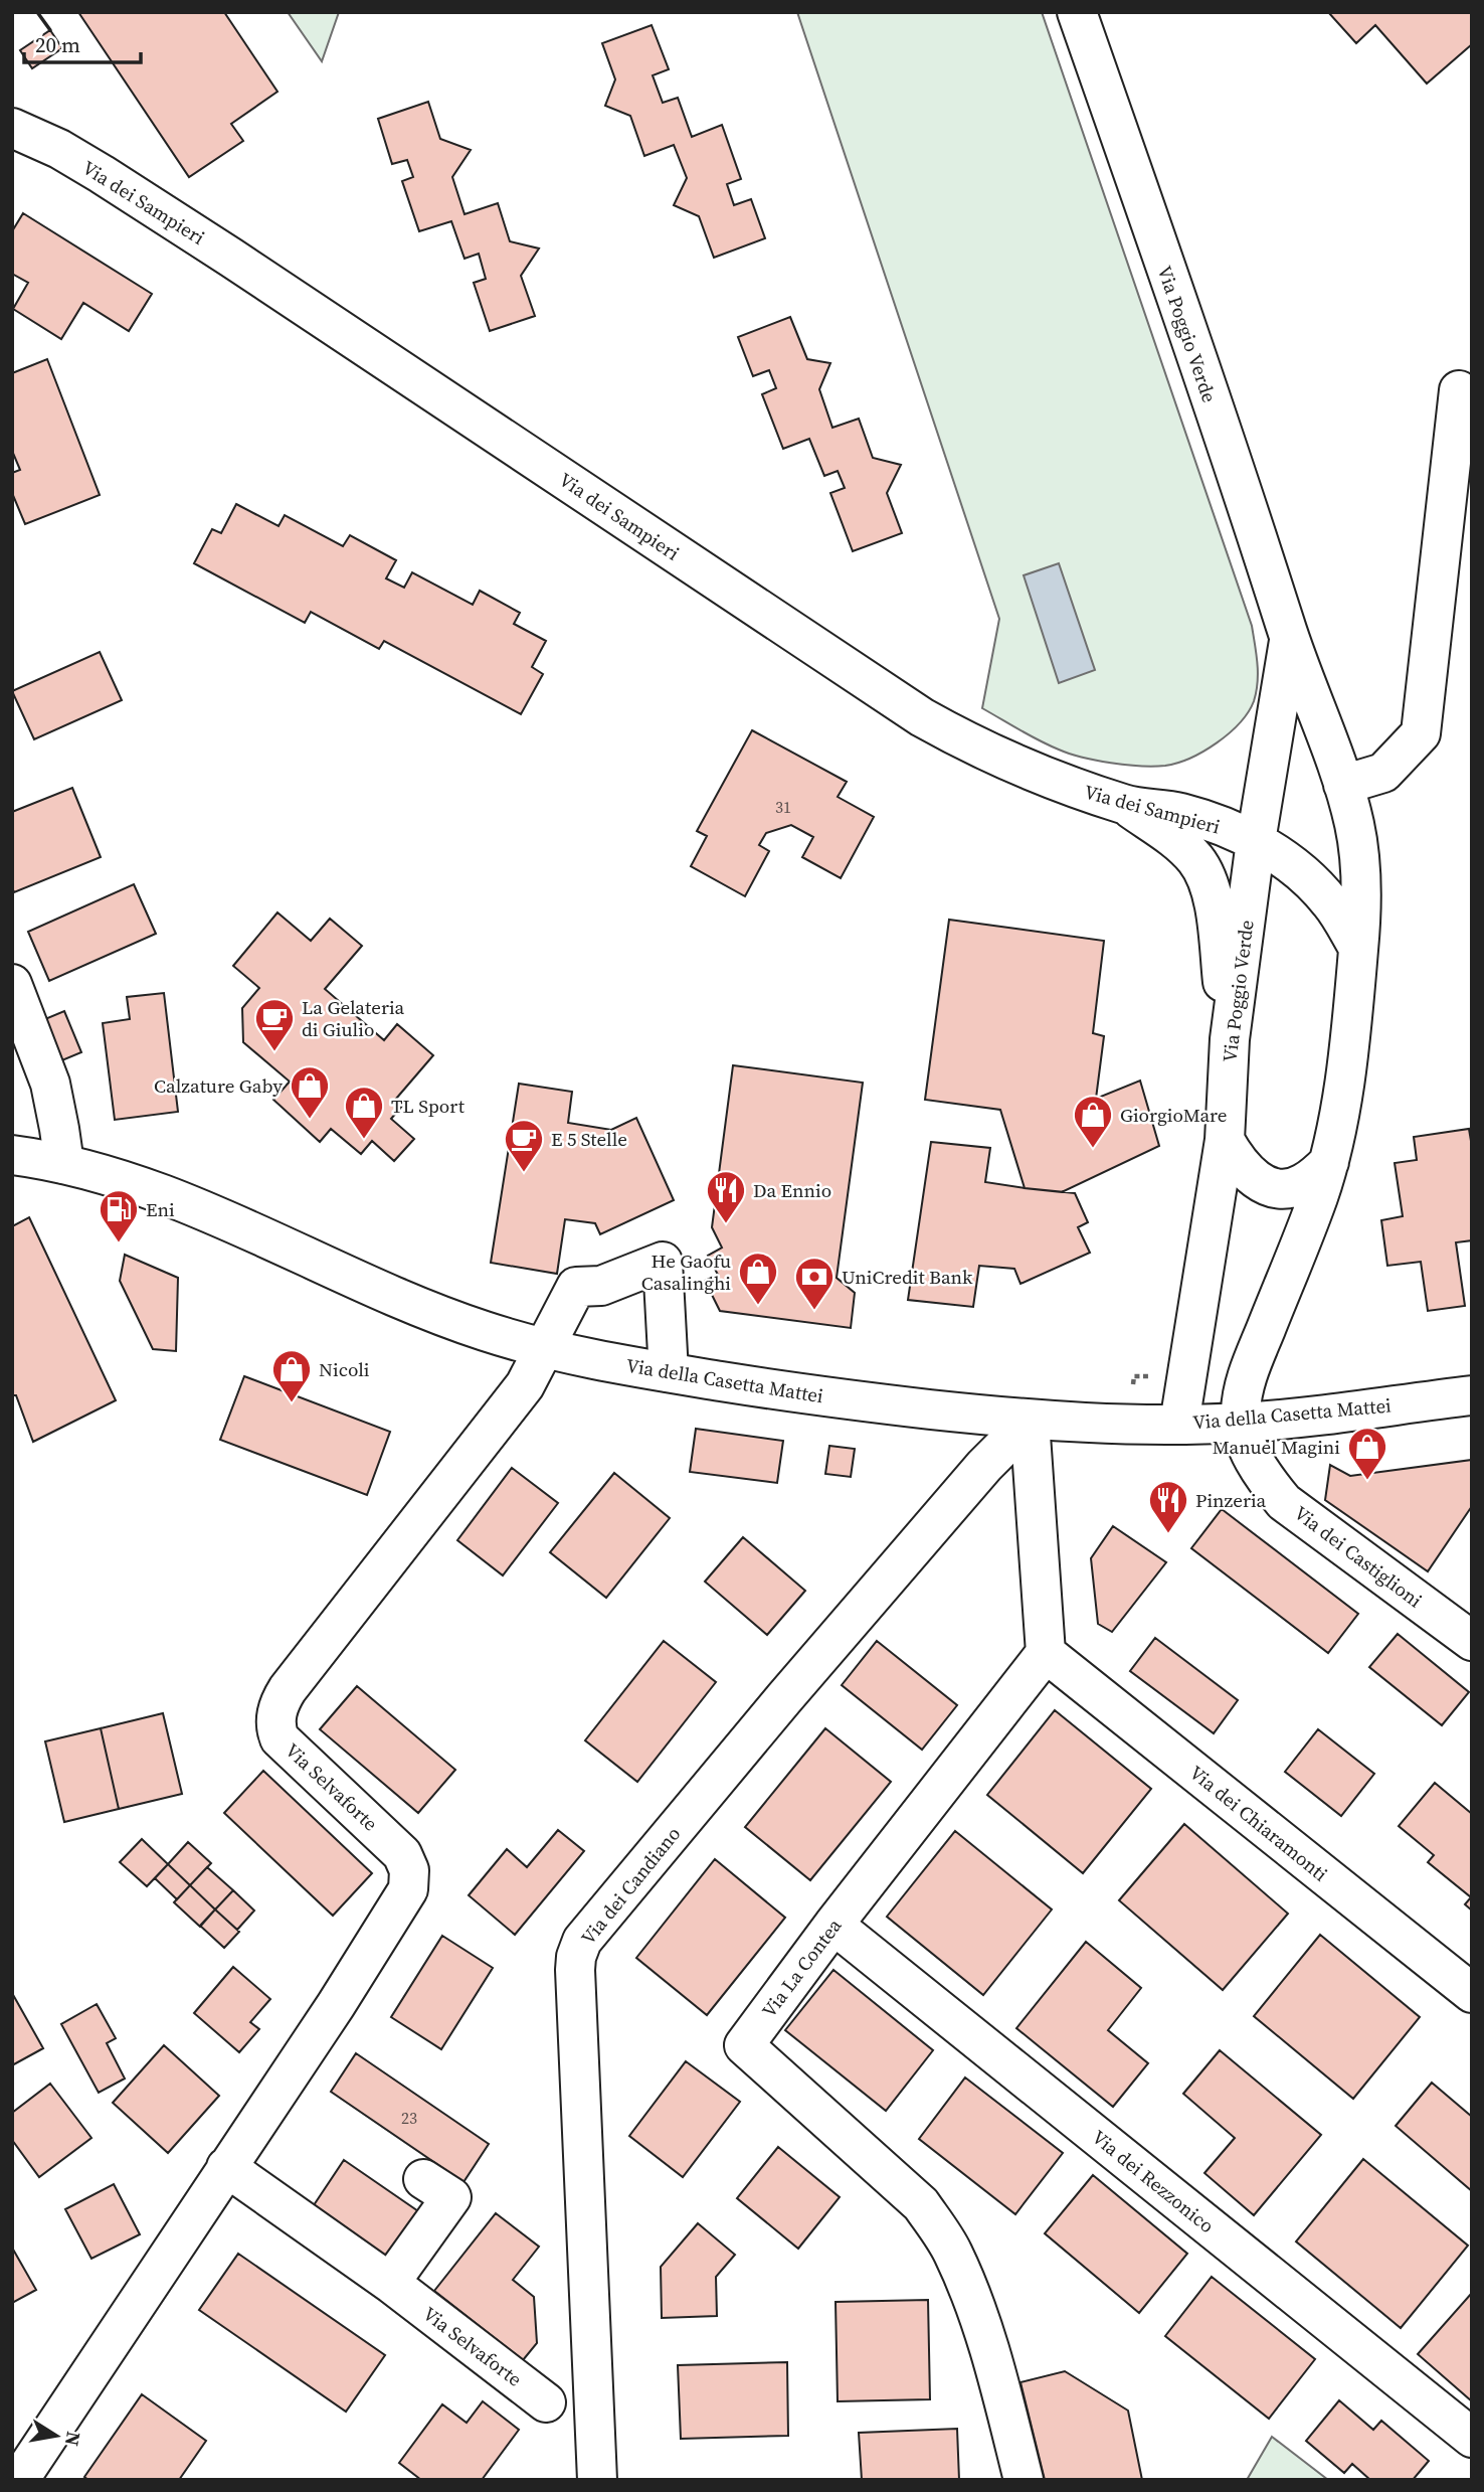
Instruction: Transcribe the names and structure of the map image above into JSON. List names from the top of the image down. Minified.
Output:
{"streets":{"street":["Via dei Sampieri","Via Poggio Verde","Via della Casetta Mattei","Via dei Castiglioni","Via Selvaforte","Via dei Chiaramonti","Via dei Candiano","Via La Contea","Via dei Rezzonico"]},"crossings":[["Via dei Sampieri","Via Poggio Verde"],["Via Poggio Verde","Via della Casetta Mattei"],["Via Poggio Verde","Via dei Castiglioni"],["Via della Casetta Mattei","Via dei Castiglioni"],["Via della Casetta Mattei","Via Selvaforte"],["Via della Casetta Mattei","Via dei Candiano"],["Via dei Chiaramonti","Via La Contea"],["Via La Contea","Via dei Rezzonico"]],"places":{"cafe":["La Gelateria di Giulio","E 5 Stelle"],"shop":["Calzature Gaby","TL Sport","GiorgioMare","He Gaofu Casalinghi","Nicoli","Manuel Magini"],"restaurant":["Da Ennio","Pinzeria"],"fuel station":["Eni"],"bank":["UniCredit Bank"]},"house_numbers":["31","23"],"scale_bar":"20 m","north":"right"}
